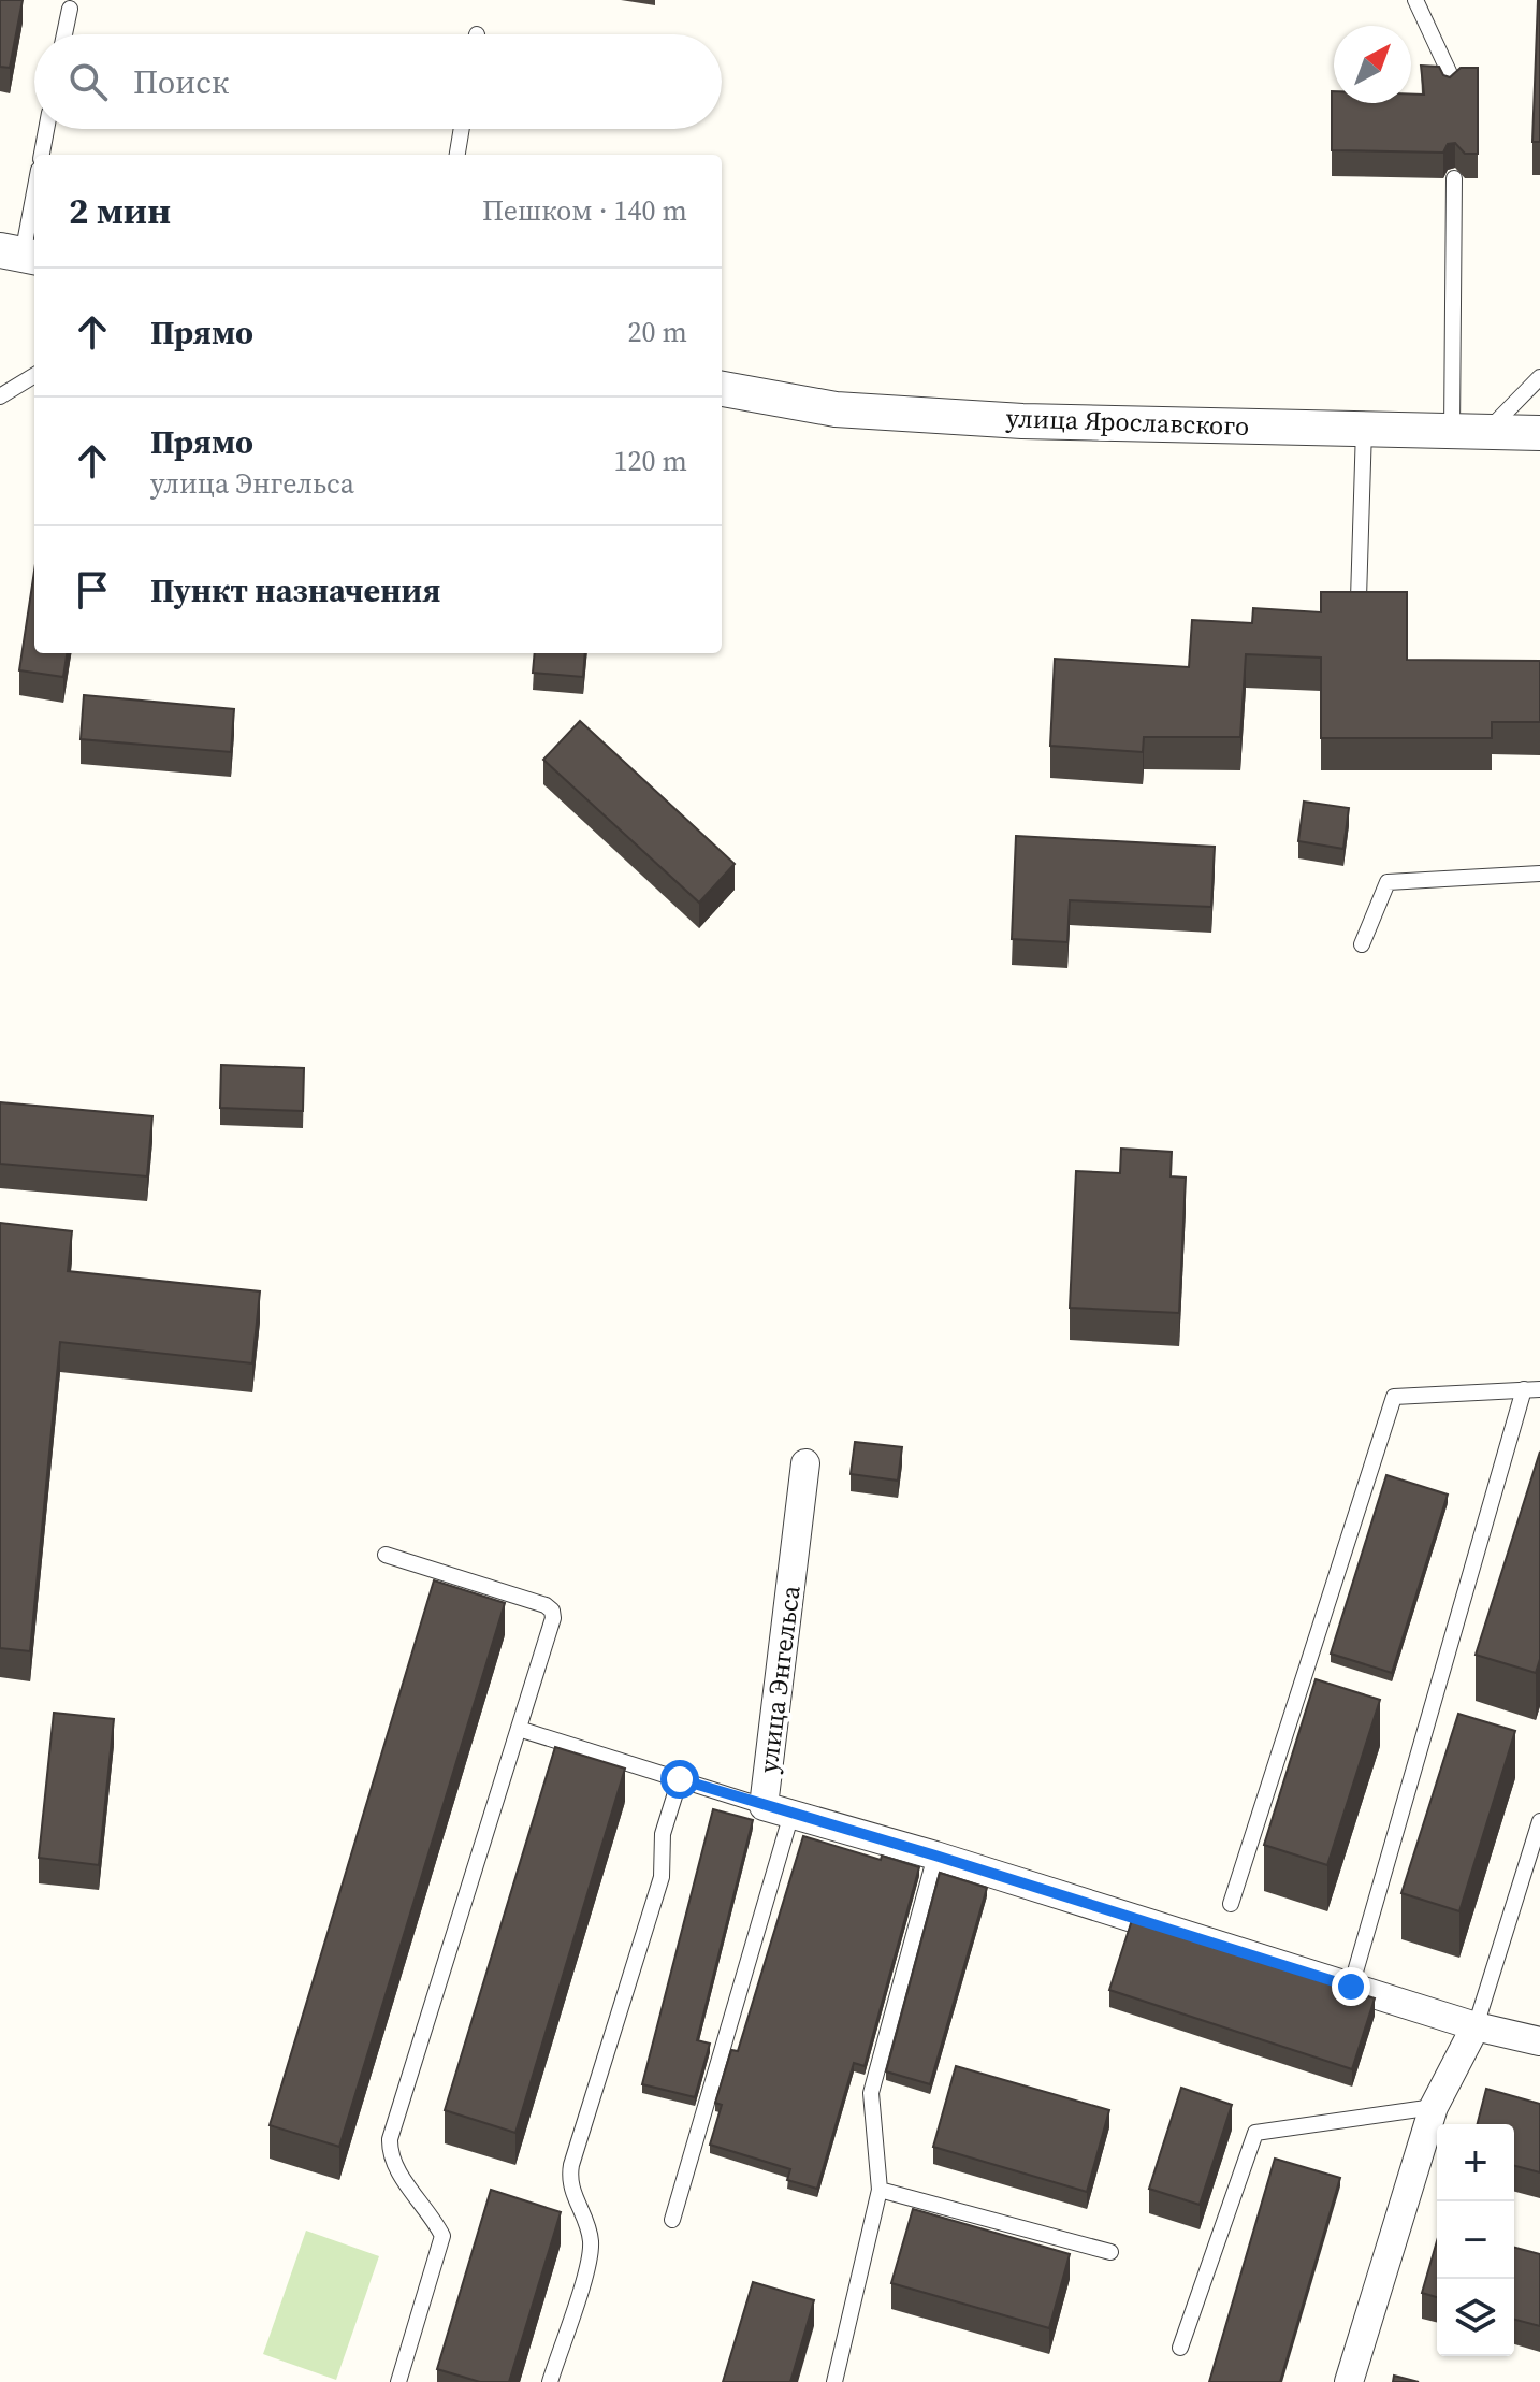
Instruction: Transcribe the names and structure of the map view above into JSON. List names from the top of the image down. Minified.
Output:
{"streets":{"street":["улица Ярославского","улица Энгельса"]},"north":"top right","page":{"search":"Поиск","heading":["2 мин","Пешком · 140 m"],"list":[["Прямо","20 m"],["Прямо","улица Энгельса","120 m"],"Пункт назначения"],"map_buttons":["+","−"]}}
